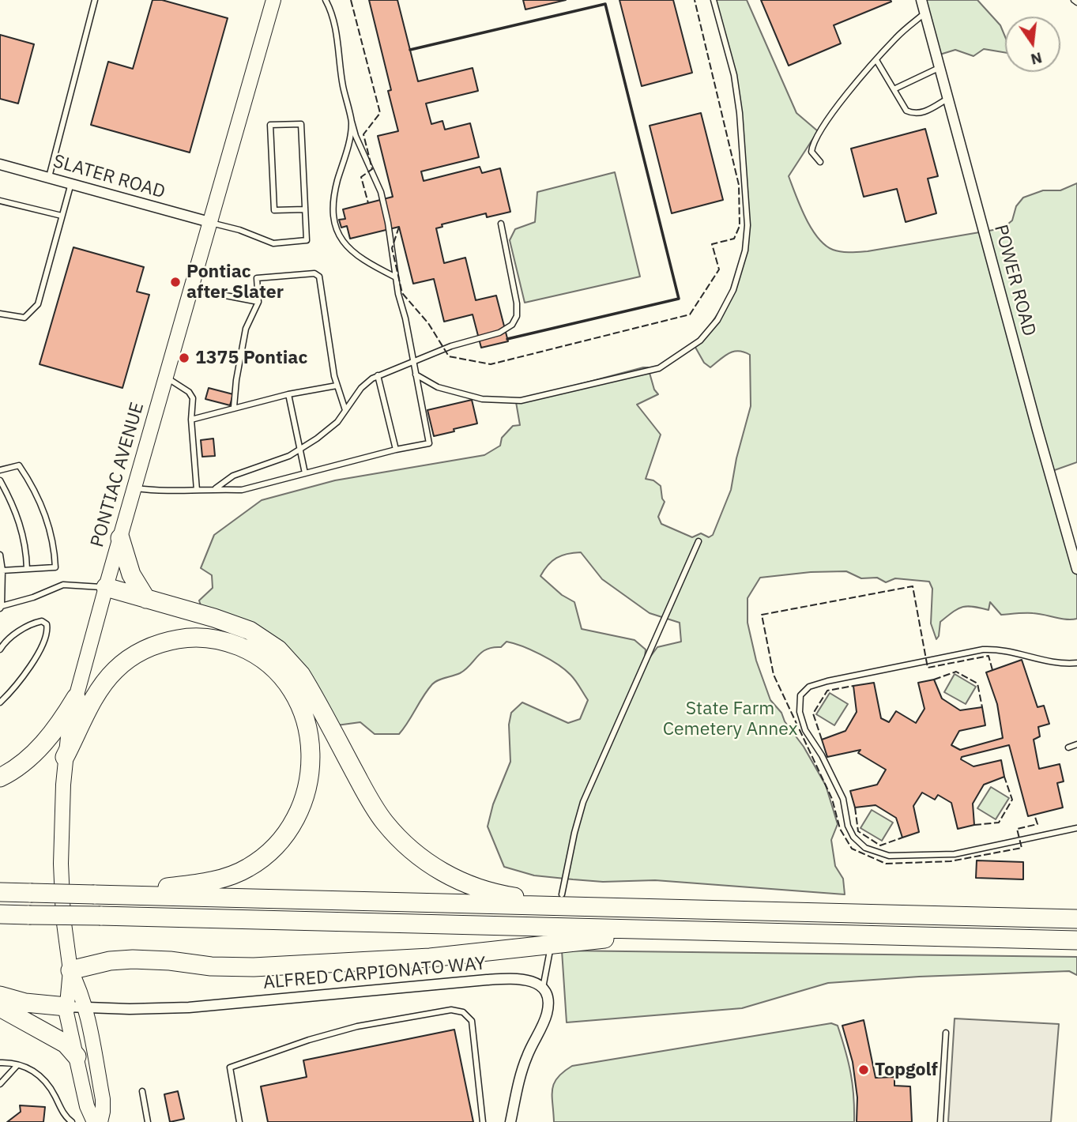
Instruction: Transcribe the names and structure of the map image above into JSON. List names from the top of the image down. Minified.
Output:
{"streets":{"main road":["PONTIAC AVENUE"],"street":["SLATER ROAD","POWER ROAD","ALFRED CARPIONATO WAY"]},"crossings":[["SLATER ROAD","PONTIAC AVENUE"],["PONTIAC AVENUE","ALFRED CARPIONATO WAY"]],"parks":["State Farm Cemetery Annex"],"places":["Pontiac after Slater","1375 Pontiac","Topgolf"],"north":"bottom"}
